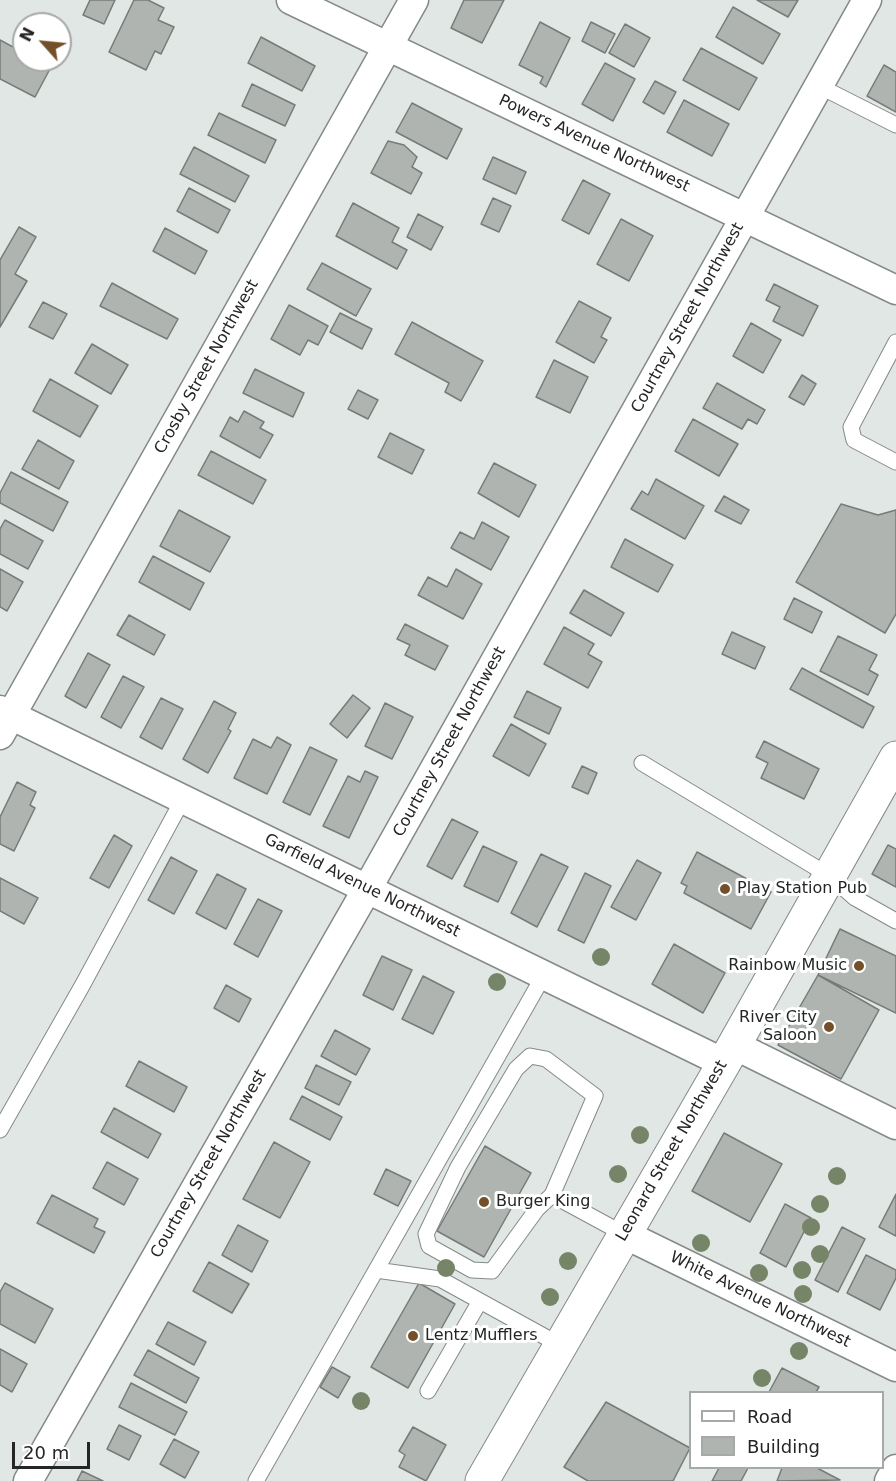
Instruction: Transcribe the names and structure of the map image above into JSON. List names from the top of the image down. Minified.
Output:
{"streets":{"main road":["Leonard Street Northwest"],"street":["Powers Avenue Northwest","Courtney Street Northwest","Crosby Street Northwest","Garfield Avenue Northwest","White Avenue Northwest"]},"crossings":[["Powers Avenue Northwest","Courtney Street Northwest"],["Powers Avenue Northwest","Crosby Street Northwest"],["Courtney Street Northwest","Garfield Avenue Northwest"],["Crosby Street Northwest","Garfield Avenue Northwest"],["Garfield Avenue Northwest","Leonard Street Northwest"],["Leonard Street Northwest","White Avenue Northwest"]],"places":["Play Station Pub","Rainbow Music","River City Saloon","Burger King","Lentz Mufflers"],"legend":["Road","Building"],"scale_bar":"20 m","north":"top left"}
